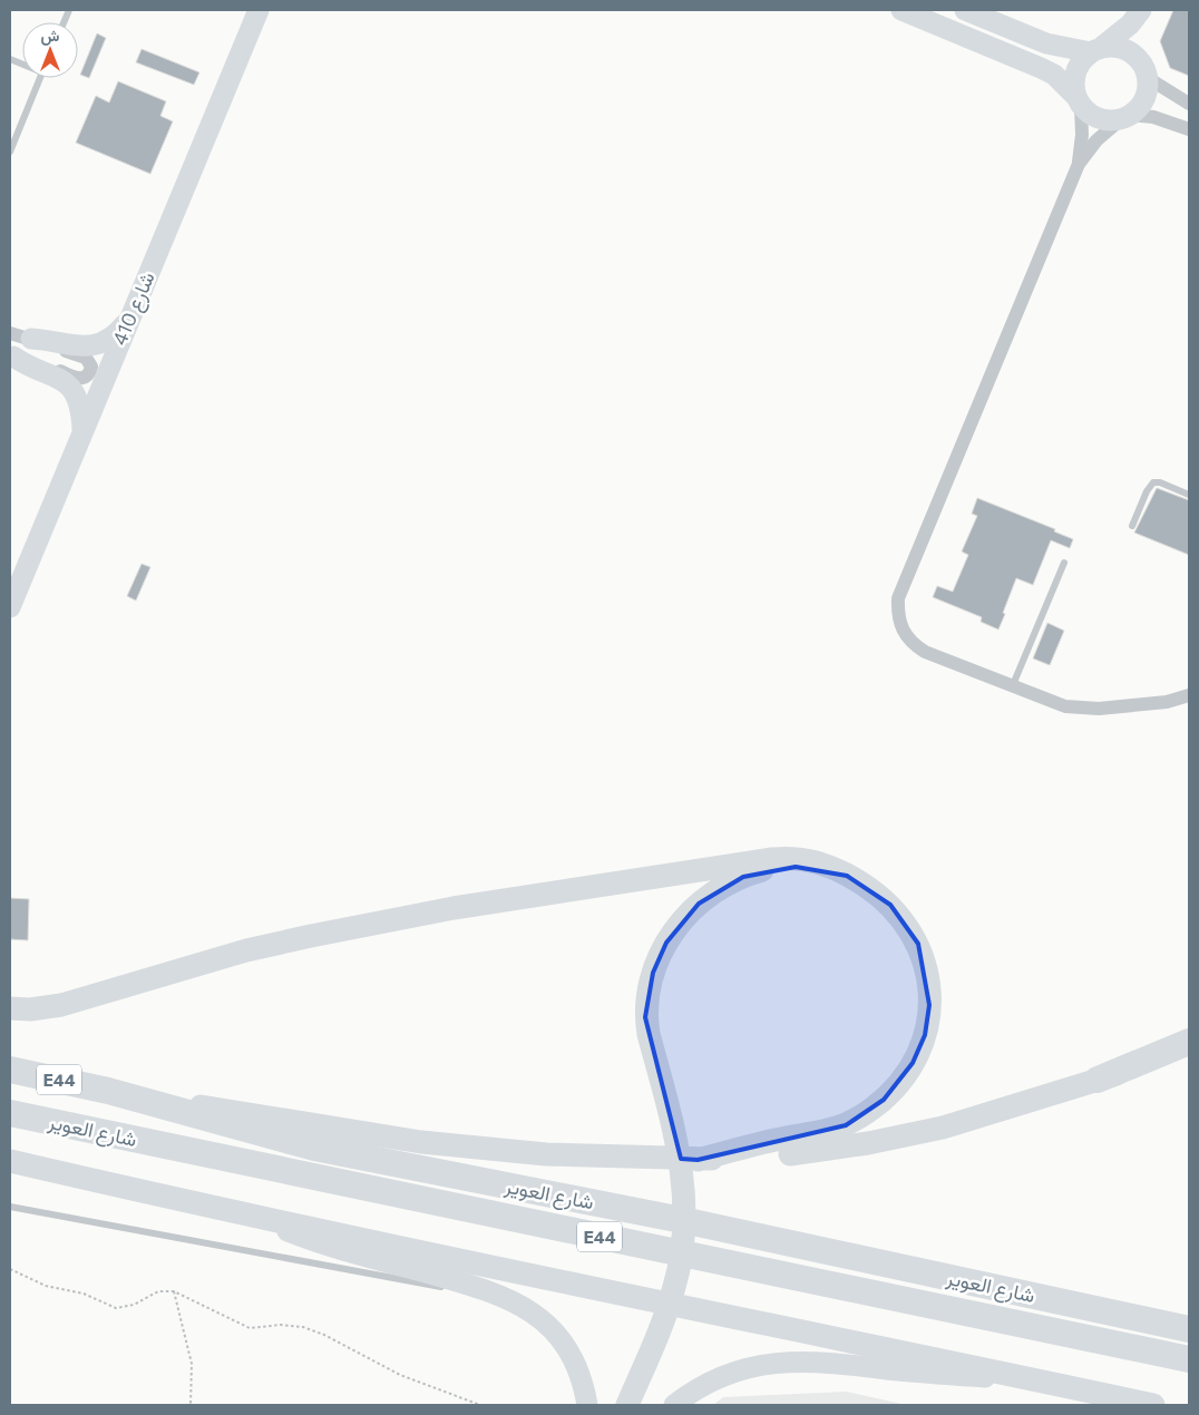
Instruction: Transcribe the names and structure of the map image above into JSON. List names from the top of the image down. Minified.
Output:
{"streets":{"highway":["E44","شارع العوير"],"street":["شارع 410"]},"north":"top"}
